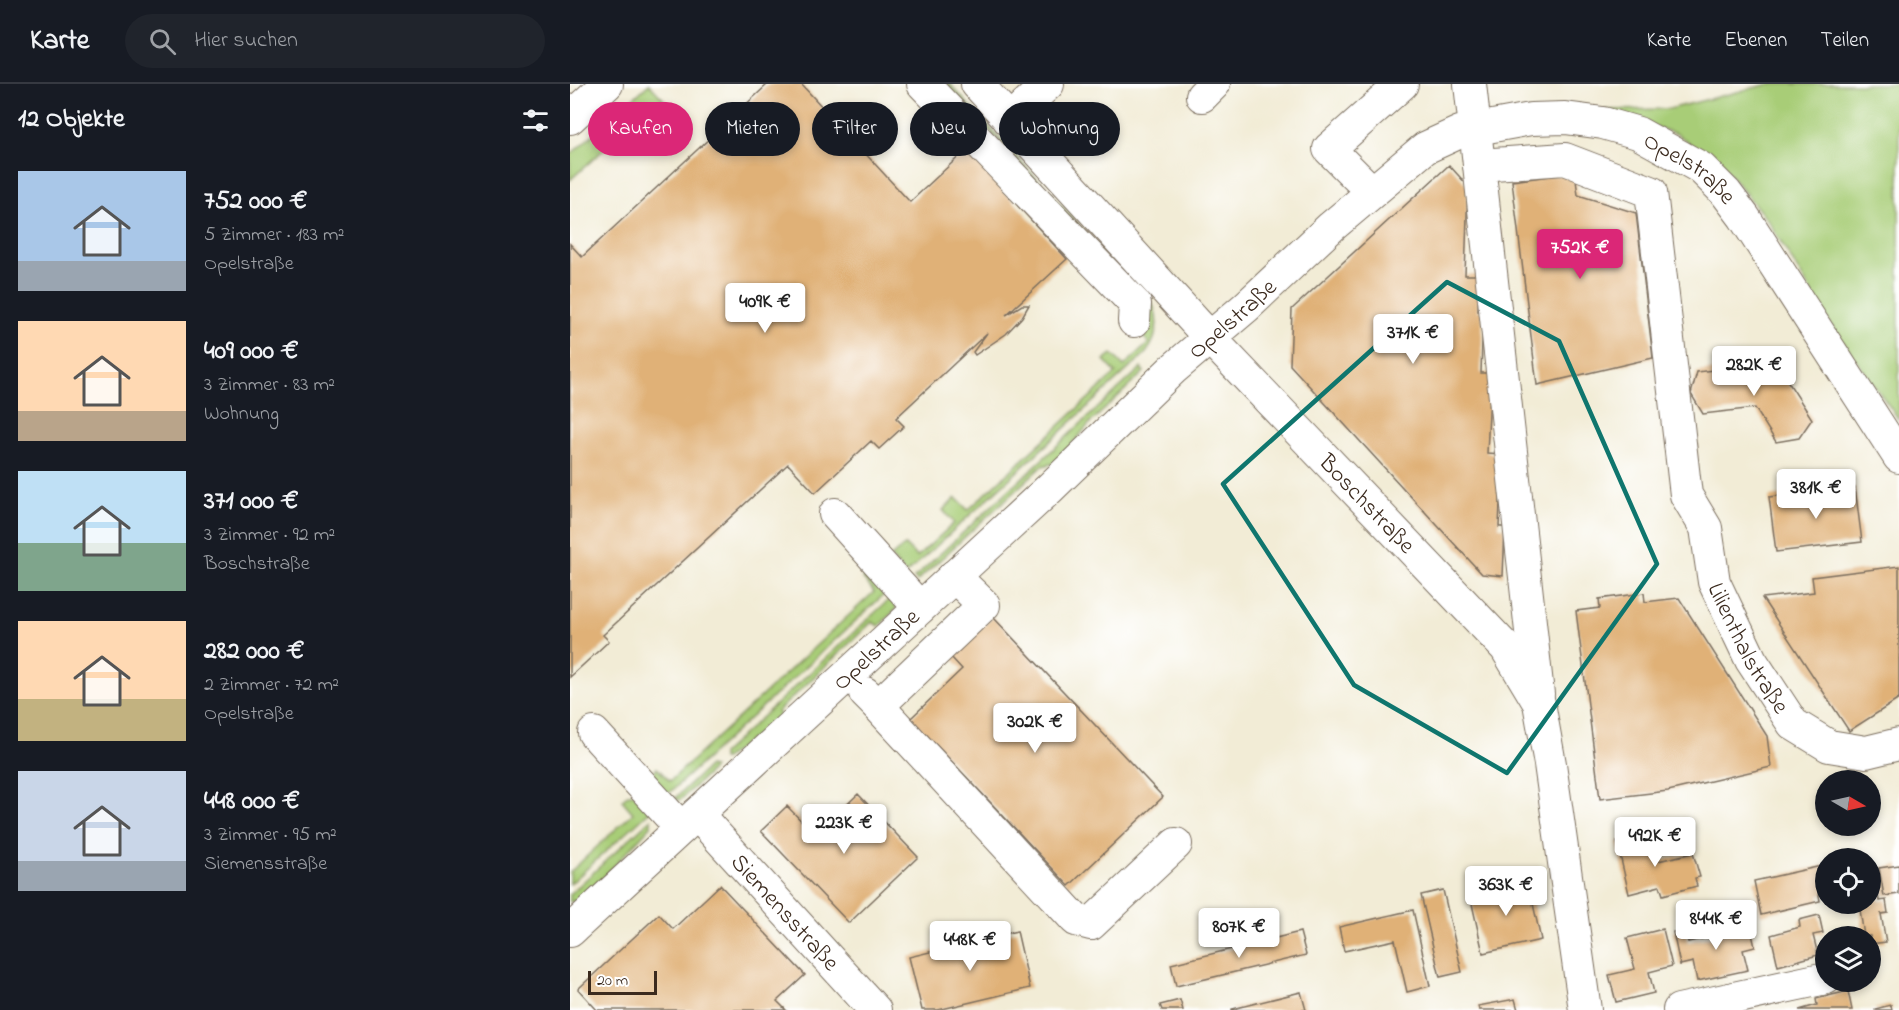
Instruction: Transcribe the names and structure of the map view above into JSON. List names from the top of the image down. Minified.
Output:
{"streets":{"street":["Opelstraße","Boschstraße","Lilienthalstraße","Siemensstraße"]},"crossings":[["Opelstraße","Boschstraße"],["Opelstraße","Siemensstraße"]],"scale_bar":"20 m","north":"right","page":{"header":"Karte","search":"Hier suchen","nav":["Karte","Ebenen","Teilen"],"heading":"12 Objekte","chip":["Kaufen","Mieten","Filter","Neu","Wohnung"],"list":[{"name":"752 000 €","note":"5 Zimmer · 183 m² · Opelstraße"},{"name":"409 000 €","note":"3 Zimmer · 83 m² · Wohnung"},{"name":"371 000 €","note":"3 Zimmer · 92 m² · Boschstraße"},{"name":"282 000 €","note":"2 Zimmer · 72 m² · Opelstraße"},{"name":"448 000 €","note":"3 Zimmer · 95 m² · Siemensstraße"}],"price":["752K €","409K €","371K €","282K €","381K €","302K €","223K €","492K €","363K €","844K €","807K €","448K €"],"scale":"20 m"}}
